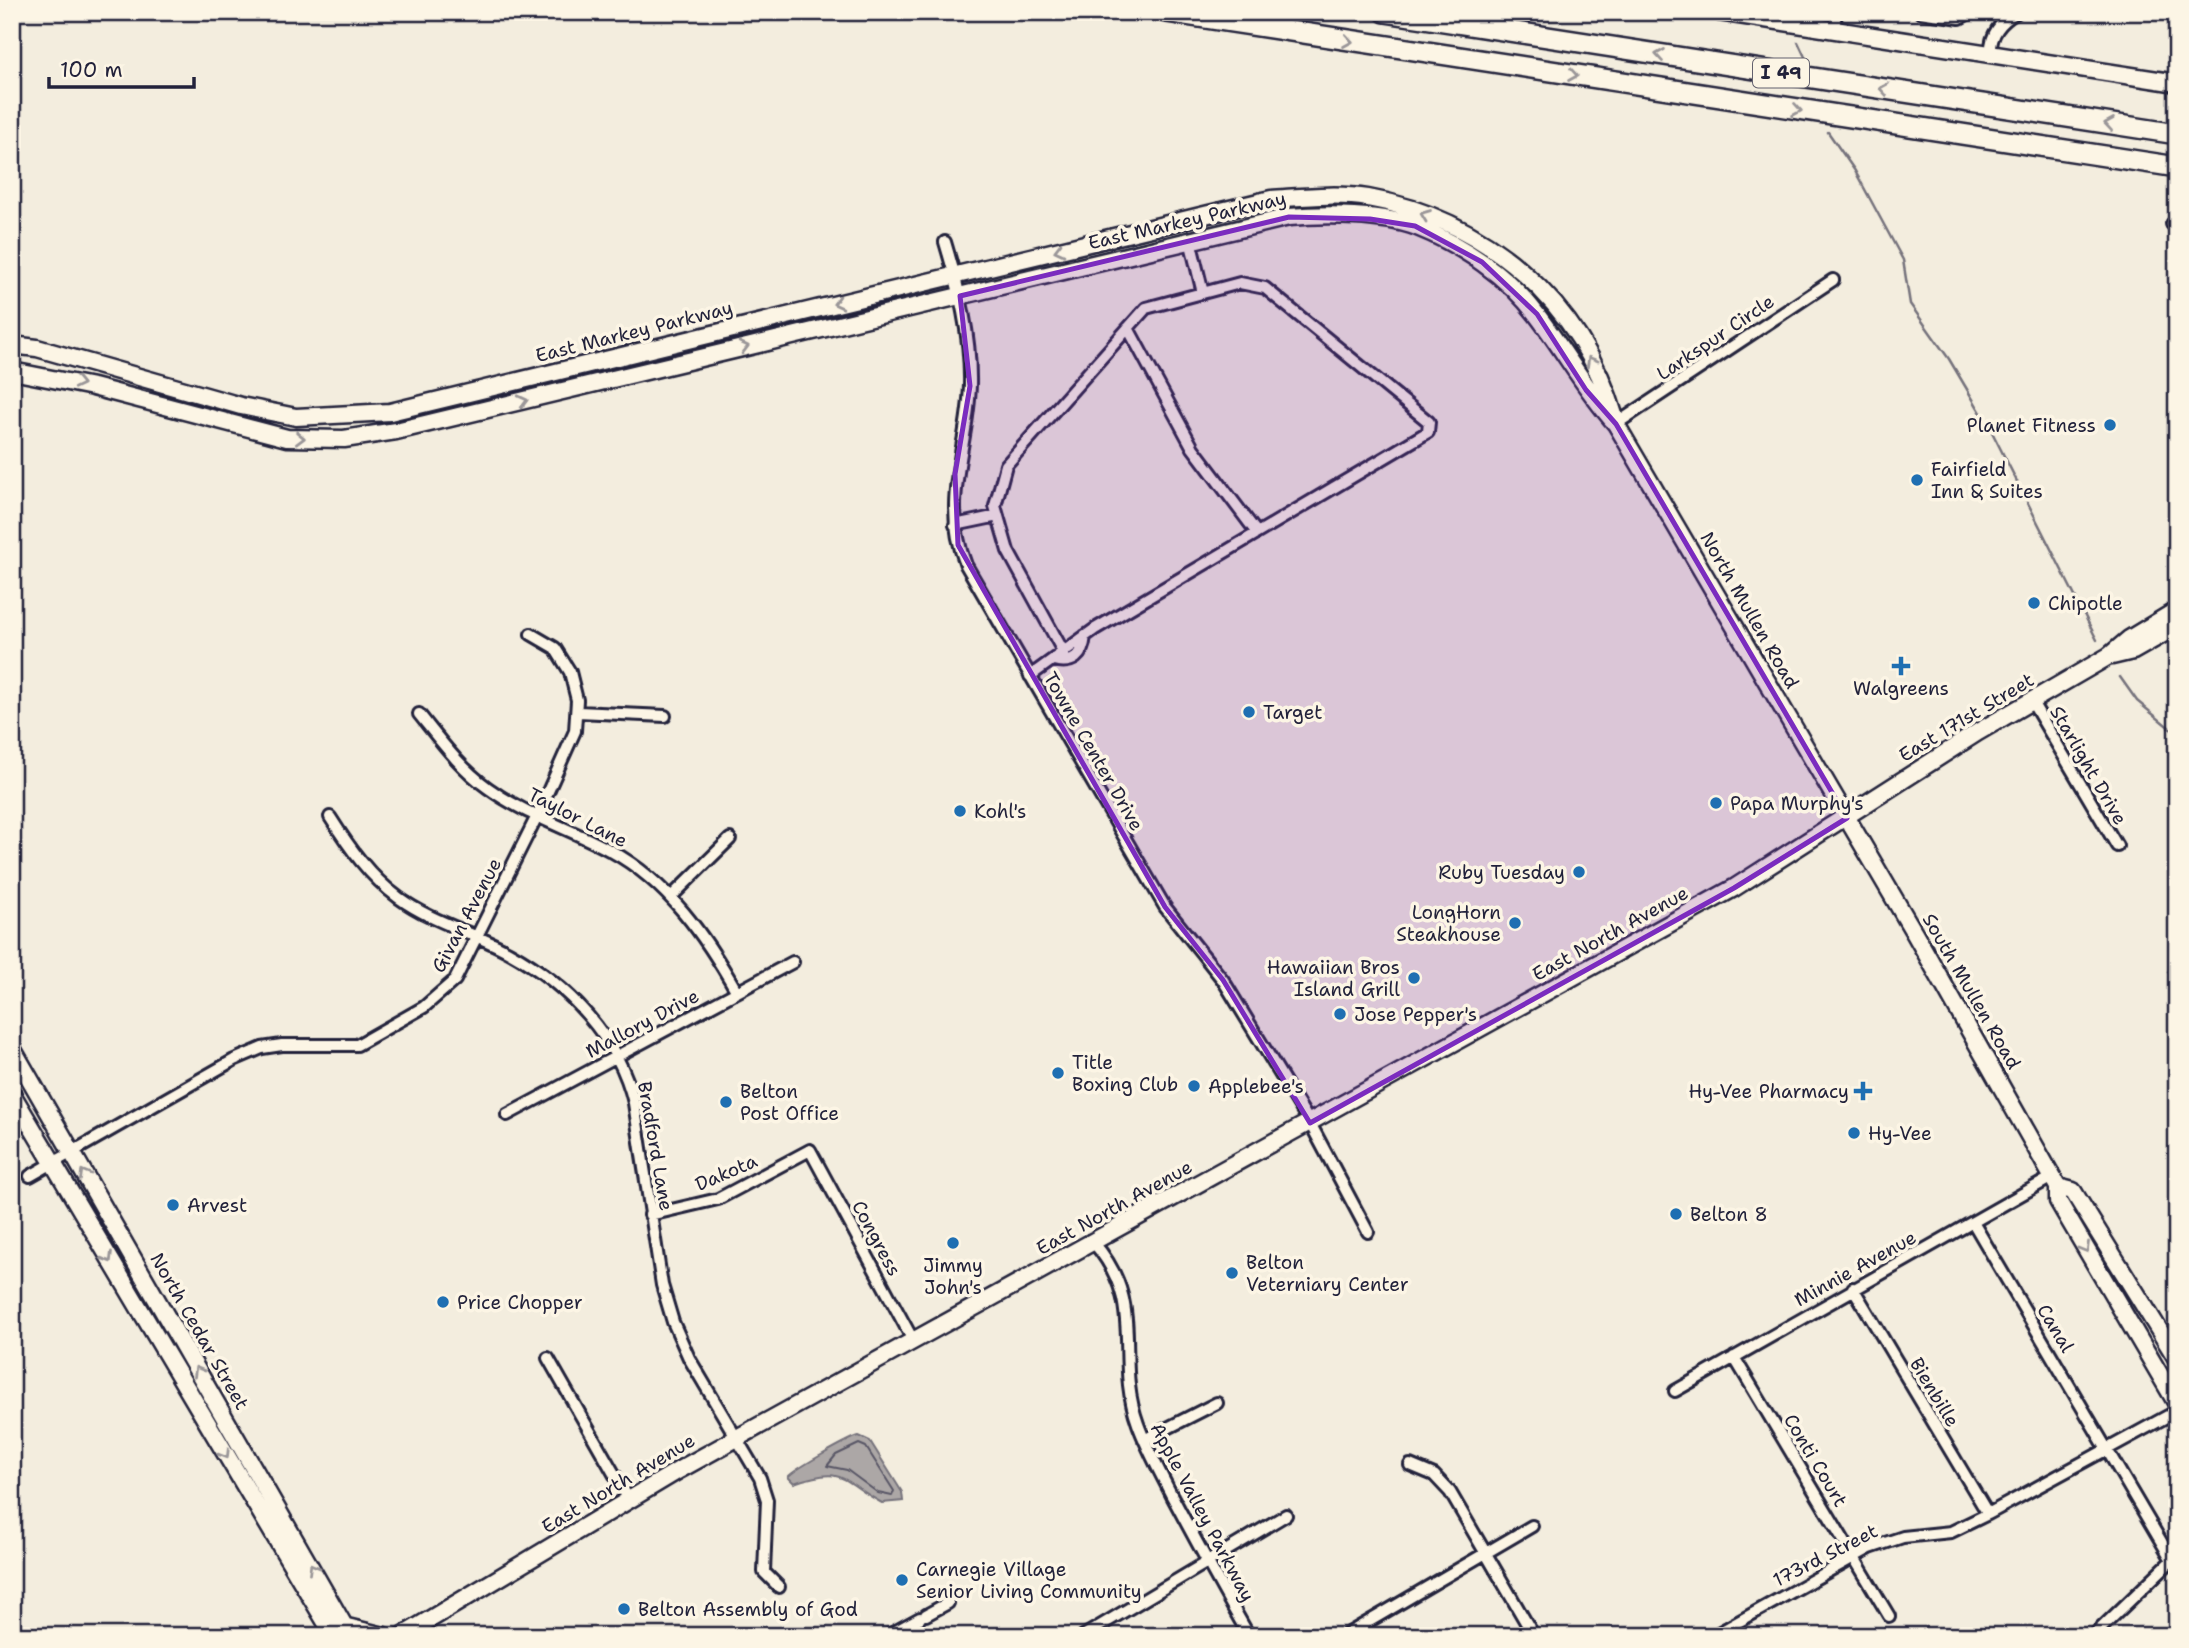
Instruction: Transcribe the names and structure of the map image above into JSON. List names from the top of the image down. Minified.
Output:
{"streets":{"highway":["I 49"],"street":["East Markey Parkway","Larkspur Circle","North Mullen Road","East 171st Street","Towne Center Drive","Starlight Drive","Taylor Lane","Givan Avenue","East North Avenue","South Mullen Road","Mallory Drive","Bradford Lane","Dakota","Congress","Minnie Avenue","Canal","North Cedar Street","Bienbille","Conti Court","Apple Valley Parkway","173rd Street"]},"crossings":[["East Markey Parkway","Larkspur Circle"],["East Markey Parkway","North Mullen Road"],["East Markey Parkway","Towne Center Drive"],["Larkspur Circle","North Mullen Road"],["North Mullen Road","East 171st Street"],["North Mullen Road","East North Avenue"],["North Mullen Road","South Mullen Road"],["East 171st Street","Starlight Drive"],["East 171st Street","East North Avenue"],["East 171st Street","South Mullen Road"],["Towne Center Drive","East North Avenue"],["Taylor Lane","Givan Avenue"],["Taylor Lane","Mallory Drive"],["Givan Avenue","Bradford Lane"],["Givan Avenue","North Cedar Street"],["East North Avenue","South Mullen Road"],["East North Avenue","Bradford Lane"],["East North Avenue","Congress"],["East North Avenue","Apple Valley Parkway"],["South Mullen Road","Minnie Avenue"],["Mallory Drive","Bradford Lane"],["Bradford Lane","Dakota"],["Dakota","Congress"],["Minnie Avenue","Canal"],["Minnie Avenue","Bienbille"],["Minnie Avenue","Conti Court"],["Canal","173rd Street"],["Bienbille","173rd Street"],["Conti Court","173rd Street"]],"places":{"other":["Planet Fitness","Fairfield Inn & Suites","Chipotle","Target","Papa Murphy's","Kohl's","Ruby Tuesday","LongHorn Steakhouse","Hawaiian Bros Island Grill","Jose Pepper's","Title Boxing Club","Applebee's","Belton Post Office","Hy-Vee","Arvest","Belton 8","Jimmy John's","Belton Veterniary Center","Price Chopper","Carnegie Village Senior Living Community","Belton Assembly of God"],"health":["Walgreens","Hy-Vee Pharmacy"]},"scale_bar":"100 m"}
